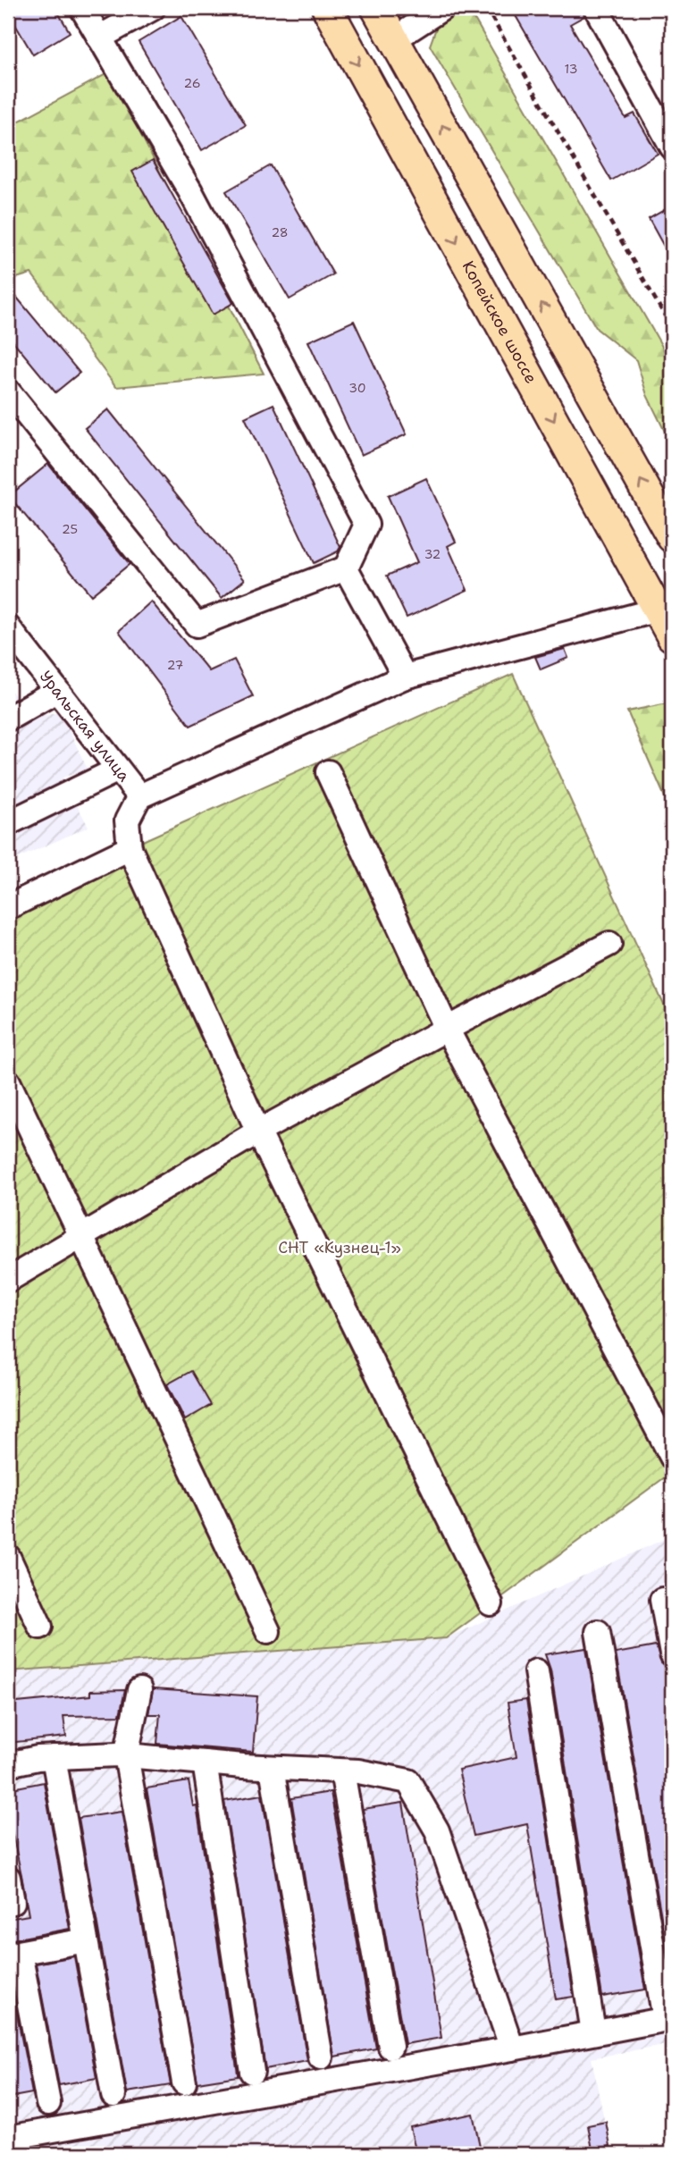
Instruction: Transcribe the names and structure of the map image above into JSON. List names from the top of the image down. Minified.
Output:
{"streets":{"main road":["Копейское шоссе"],"street":["Уральская улица"]},"parks":["СНТ «Кузнец-1»"],"house_numbers":["13","26","28","30","25","32","27"]}
